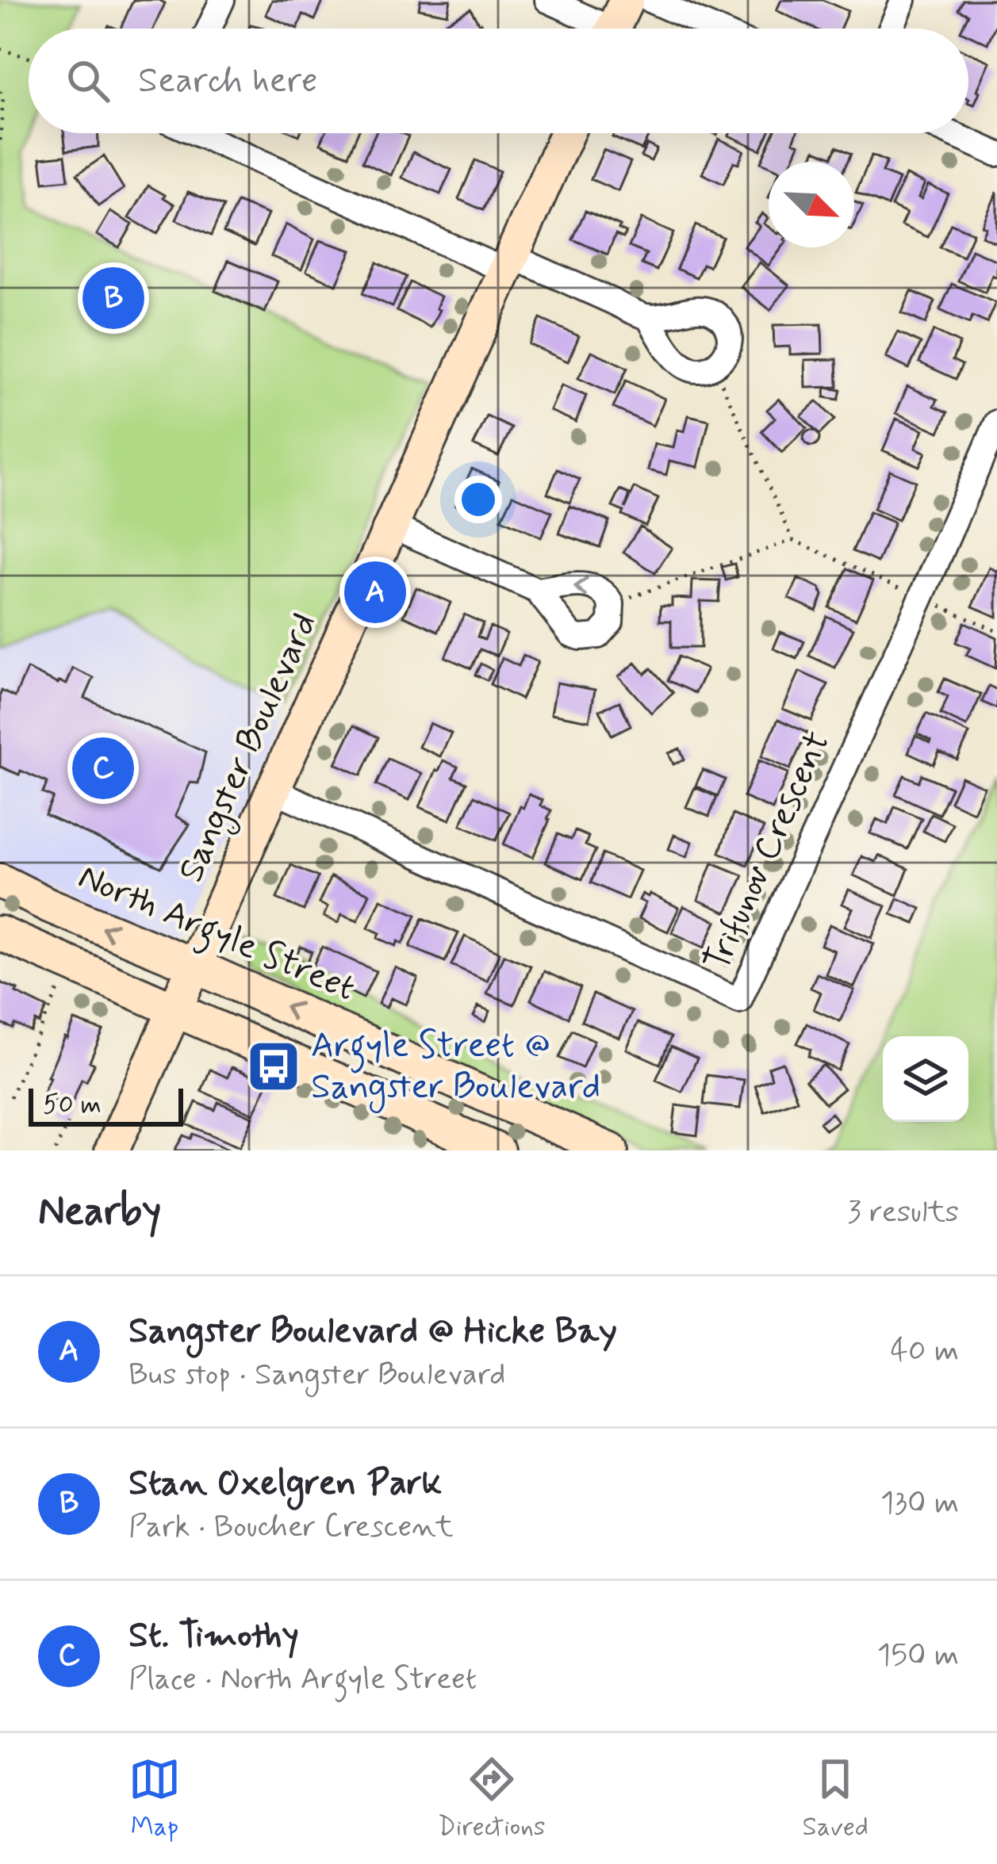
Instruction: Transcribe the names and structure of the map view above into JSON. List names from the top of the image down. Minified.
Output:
{"streets":{"street":["Sangster Boulevard","Trifunov Crescent","North Argyle Street"]},"crossings":[["Sangster Boulevard","Trifunov Crescent"],["Sangster Boulevard","North Argyle Street"]],"places":{"bus stop":["Argyle Street @ Sangster Boulevard"]},"scale_bar":"50 m","north":"bottom right","page":{"search":"Search here","pins":["B","A","C"],"scale":"50 m","heading":["Nearby","3 results"],"list":[{"mark":"A","name":"Sangster Boulevard @ Hicke Bay","note":"Bus stop · Sangster Boulevard","value":"40 m"},{"mark":"B","name":"Stan Oxelgren Park","note":"Park · Boucher Crescent","value":"130 m"},{"mark":"C","name":"St. Timothy","note":"Place · North Argyle Street","value":"150 m"}],"nav":["Map","Directions","Saved"]}}
